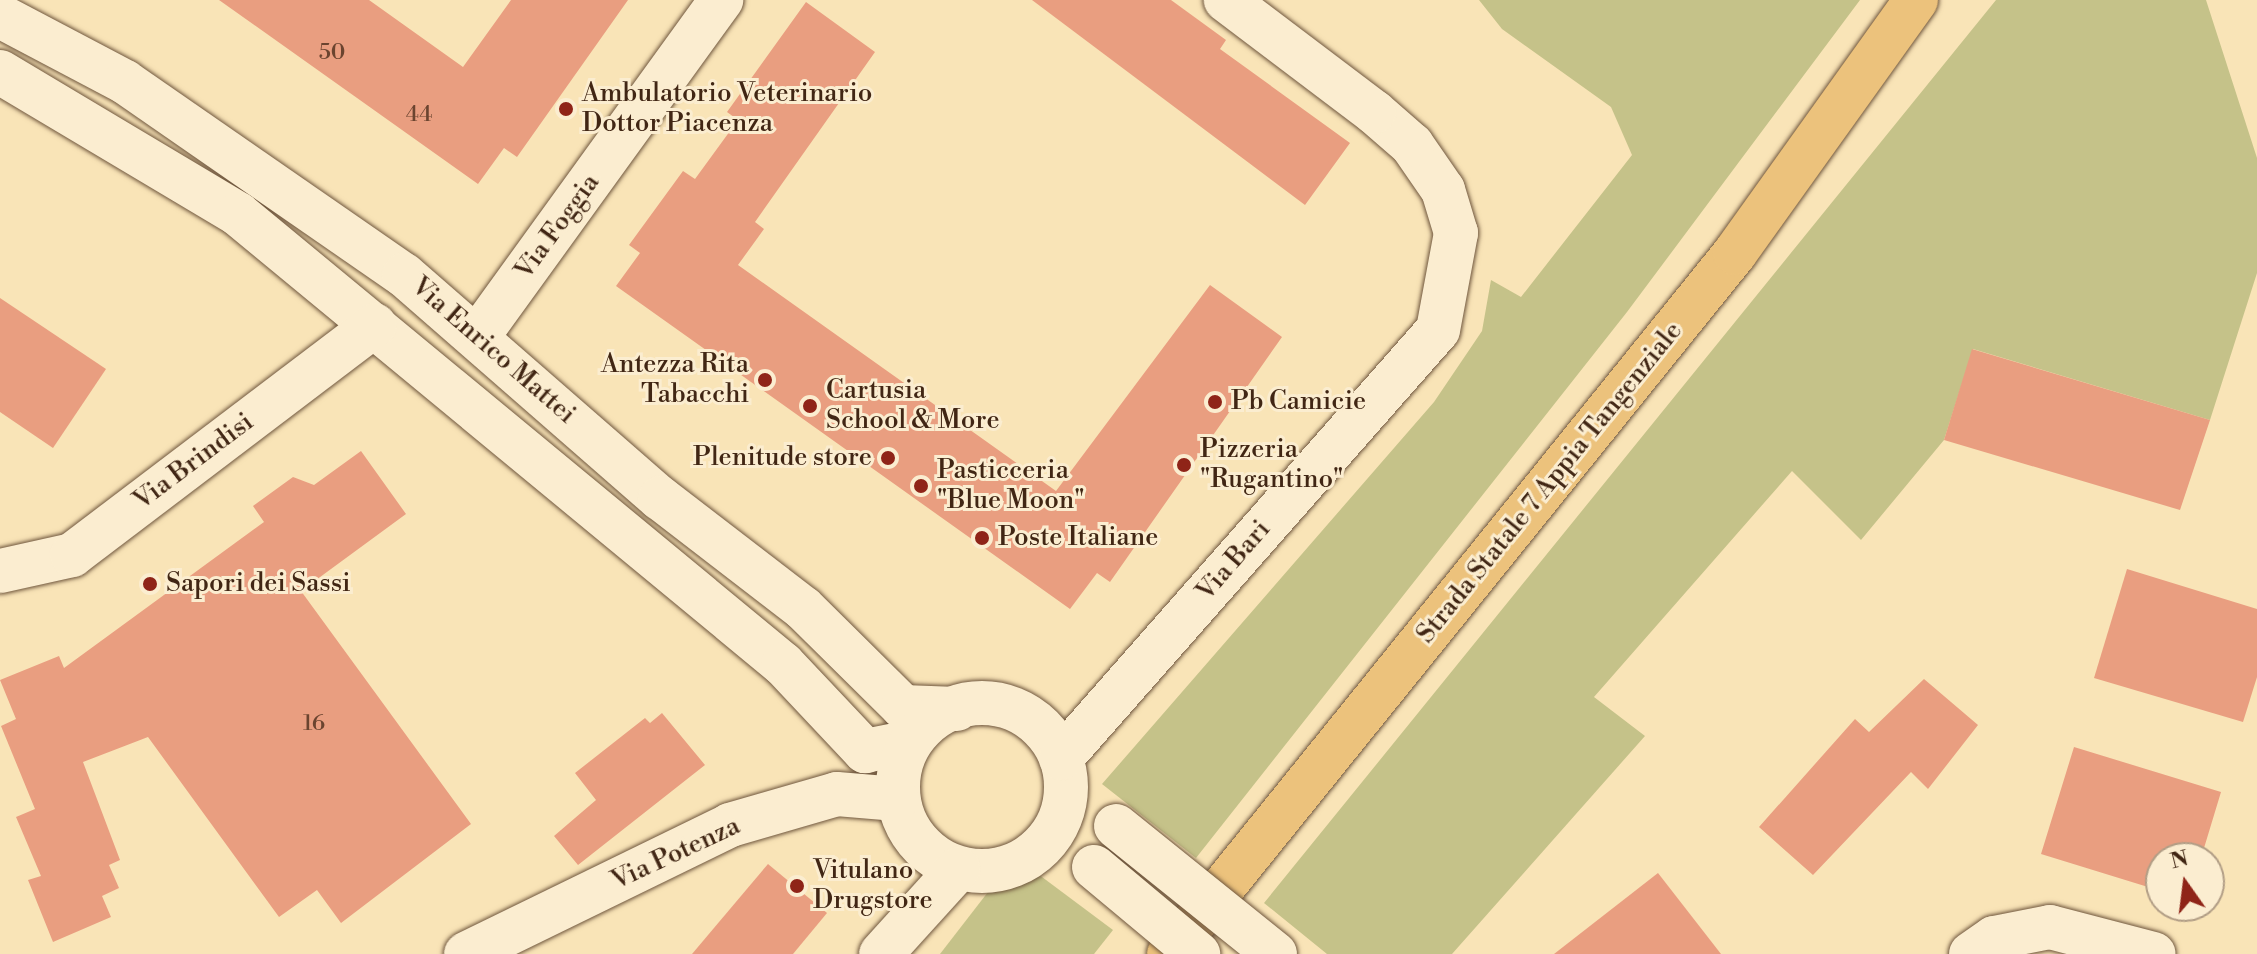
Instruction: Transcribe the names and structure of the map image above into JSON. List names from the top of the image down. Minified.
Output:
{"streets":{"highway":["Strada Statale 7 Appia Tangenziale"],"street":["Via Foggia","Via Enrico Mattei","Via Brindisi","Via Bari","Via Potenza"]},"crossings":[["Via Foggia","Via Enrico Mattei"],["Via Enrico Mattei","Via Brindisi"],["Via Enrico Mattei","Via Bari"],["Via Enrico Mattei","Via Potenza"],["Via Bari","Via Potenza"]],"places":["Ambulatorio Veterinario Dottor Piacenza","Antezza Rita Tabacchi","Pb Camicie","Cartusia School & More","Plenitude store","Pizzeria \"Rugantino\"","Pasticceria \"Blue Moon\"","Poste Italiane","Sapori dei Sassi","Vitulano Drugstore"],"house_numbers":["50","44","16"],"north":"top"}
